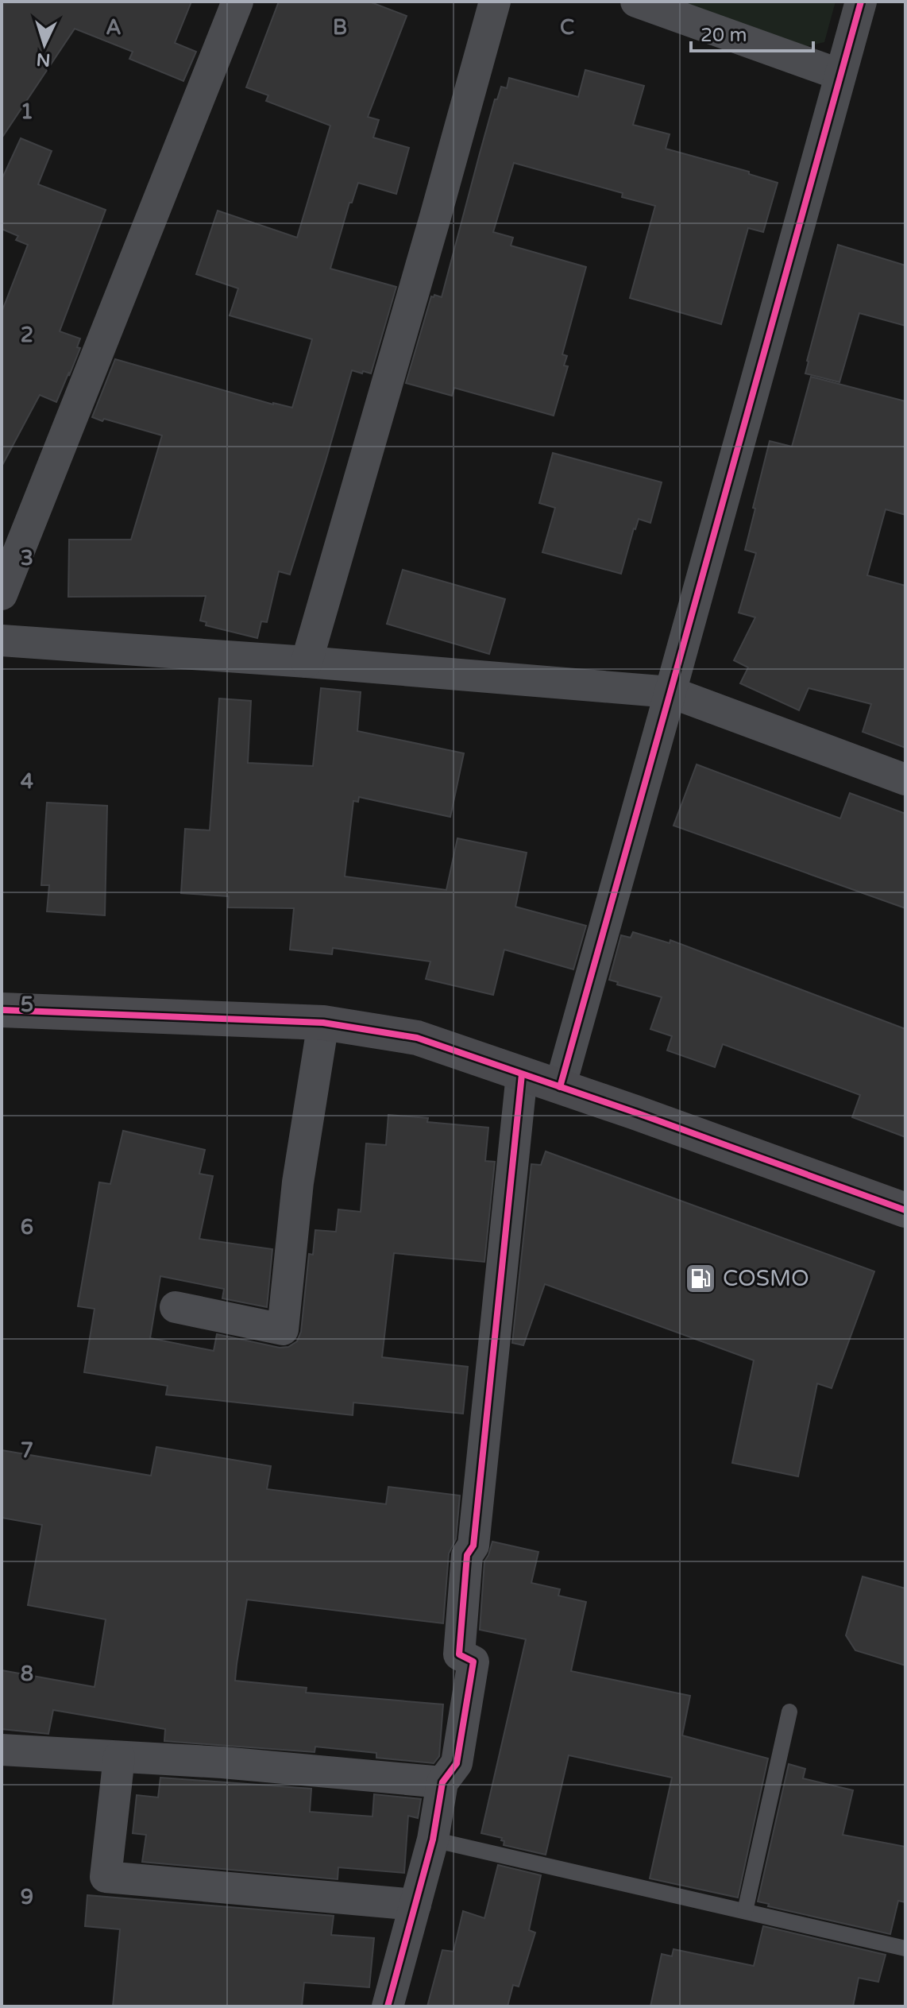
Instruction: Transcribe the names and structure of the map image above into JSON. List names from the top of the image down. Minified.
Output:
{"places":{"fuel station":["COSMO"]},"scale_bar":"20 m","north":"bottom","grid":{"columns":["A","B","C"],"rows":["1","2","3","4","5","6","7","8","9"]}}
